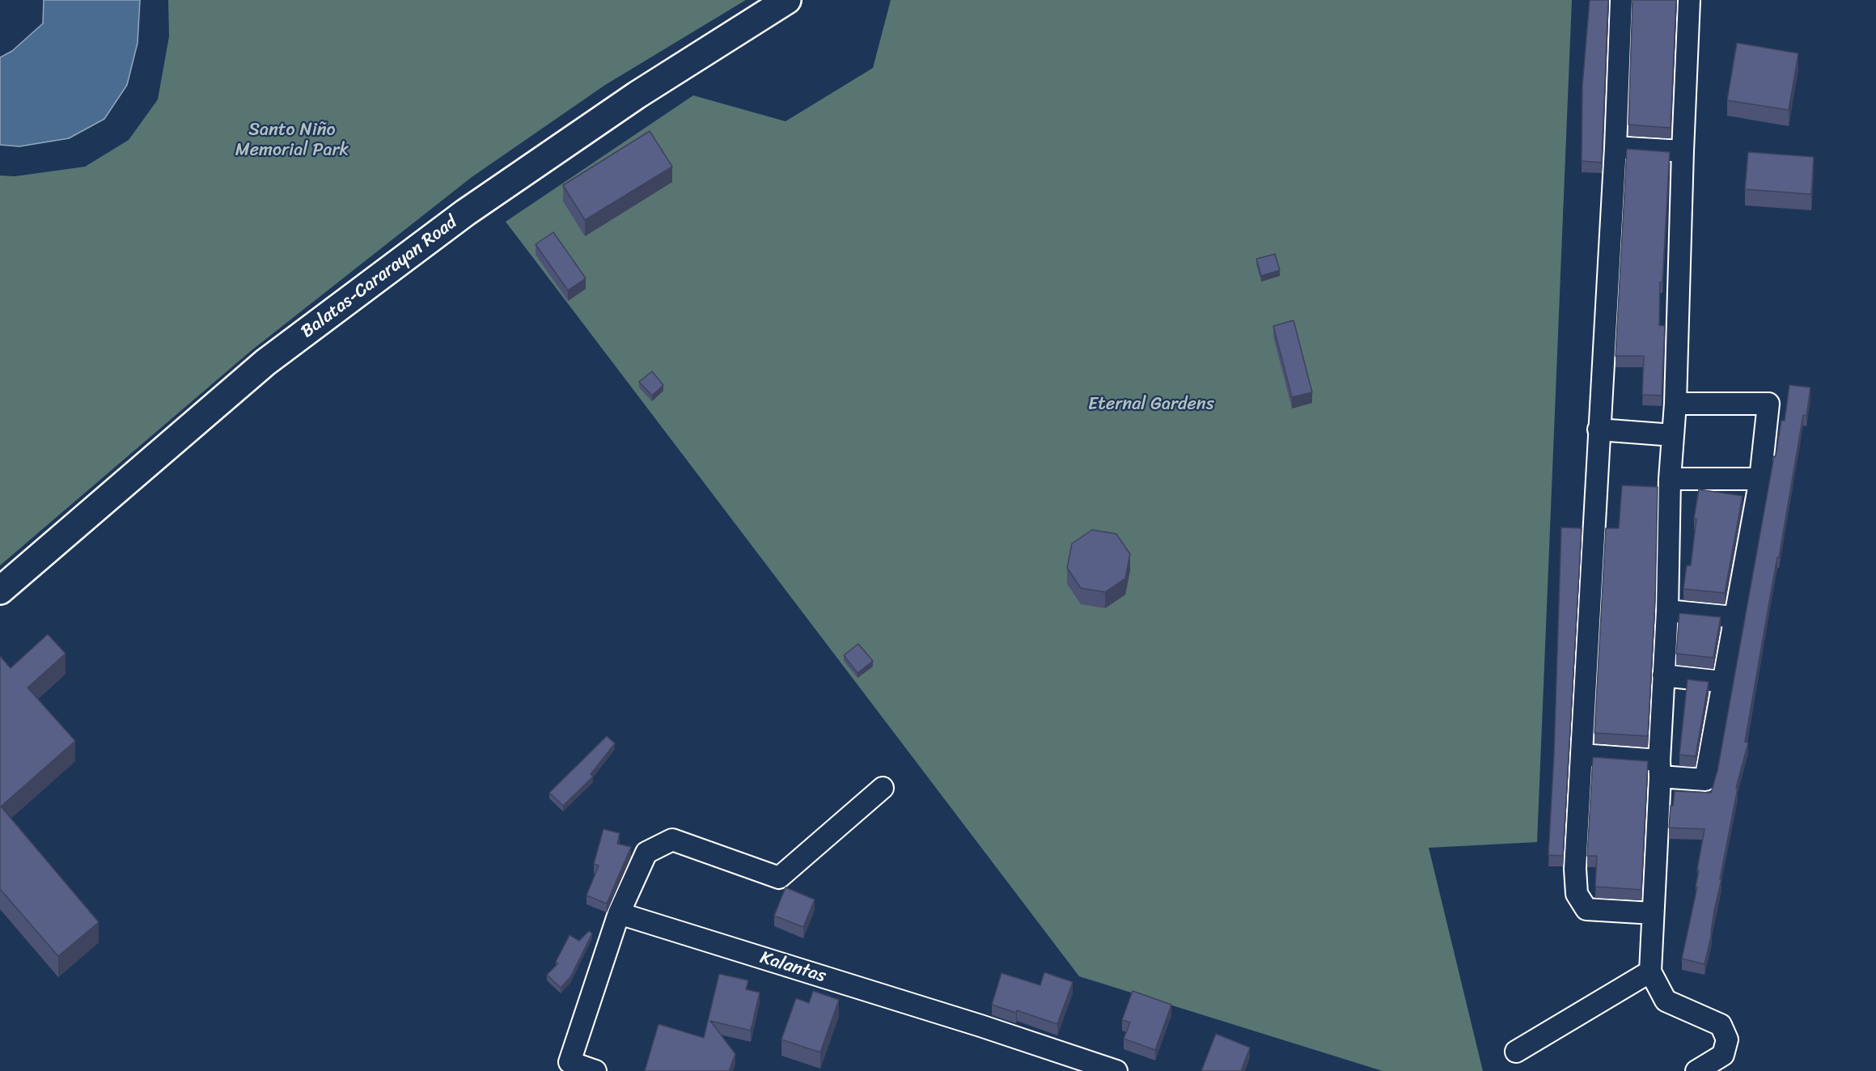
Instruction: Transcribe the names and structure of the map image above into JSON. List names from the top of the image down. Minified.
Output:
{"streets":{"main road":["Balatas-Cararayan Road"],"street":["Kalantas"]},"parks":["Santo Niño Memorial Park","Eternal Gardens"]}
